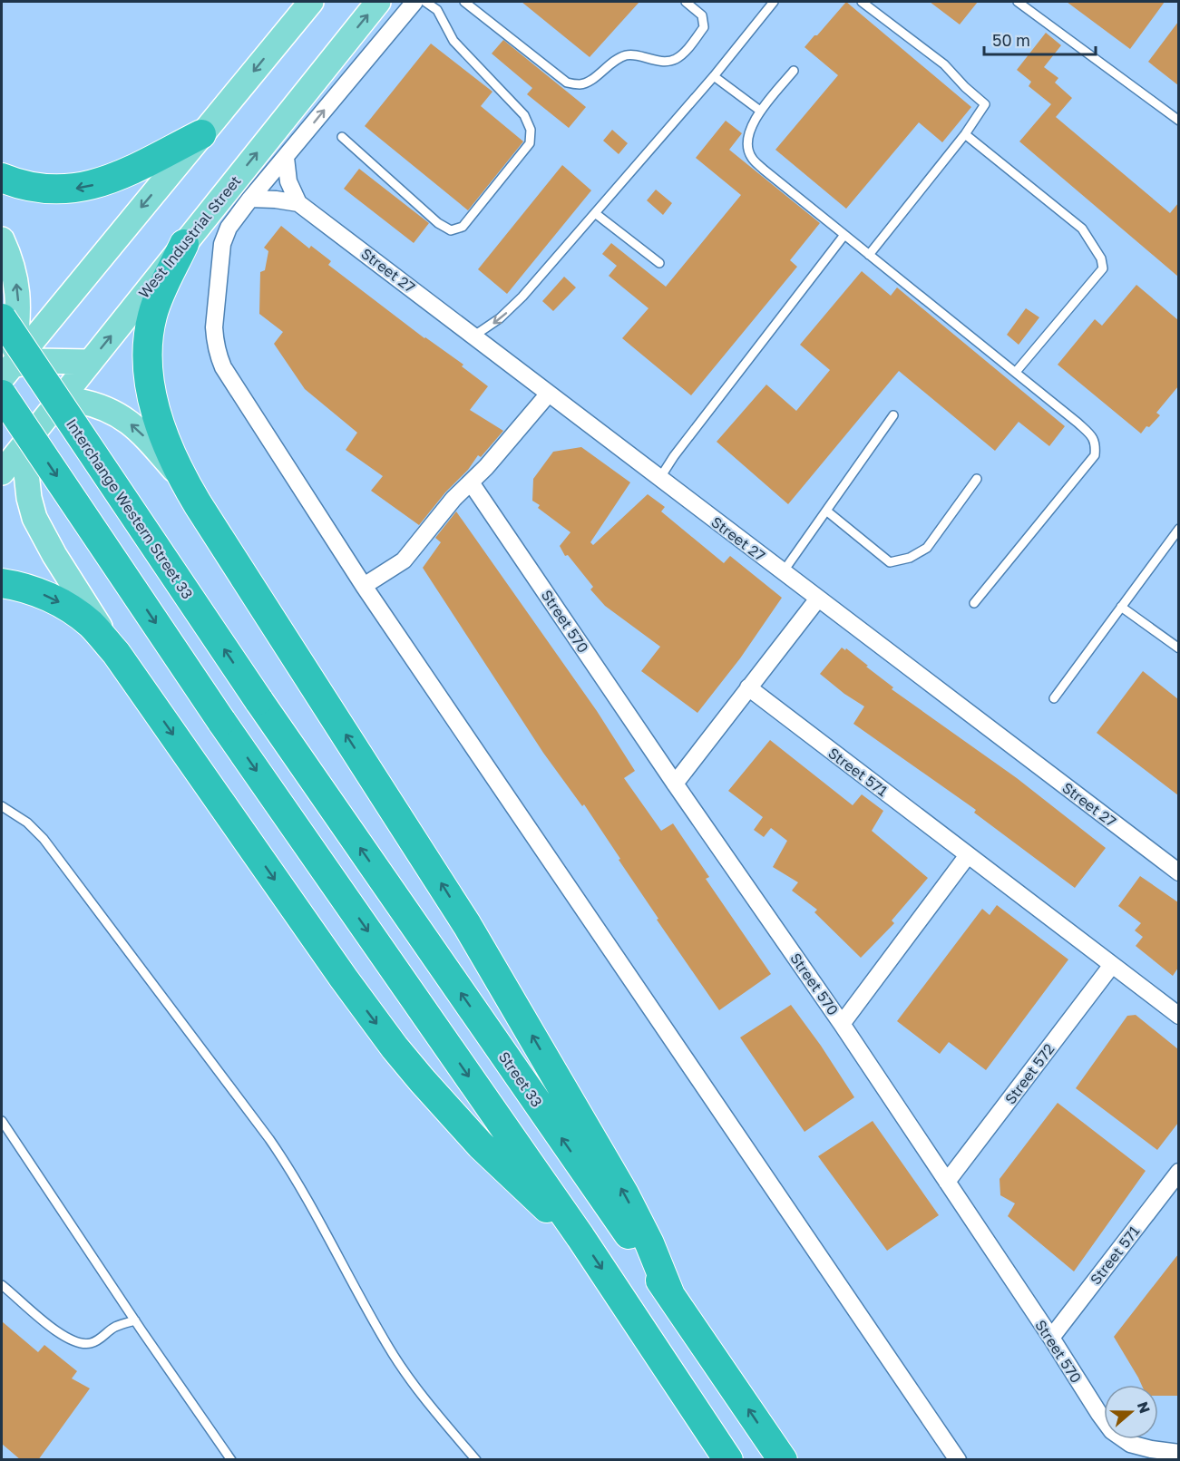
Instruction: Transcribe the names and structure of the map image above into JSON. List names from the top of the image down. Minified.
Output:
{"streets":{"highway":["Interchange Western Street 33","Street 33"],"main road":["West Industrial Street"],"street":["Street 27","Street 570","Street 571","Street 572"]},"crossings":[["Interchange Western Street 33","Street 33"],["Street 570","Street 571"],["Street 570","Street 572"],["Street 571","Street 572"]],"scale_bar":"50 m","north":"right"}
